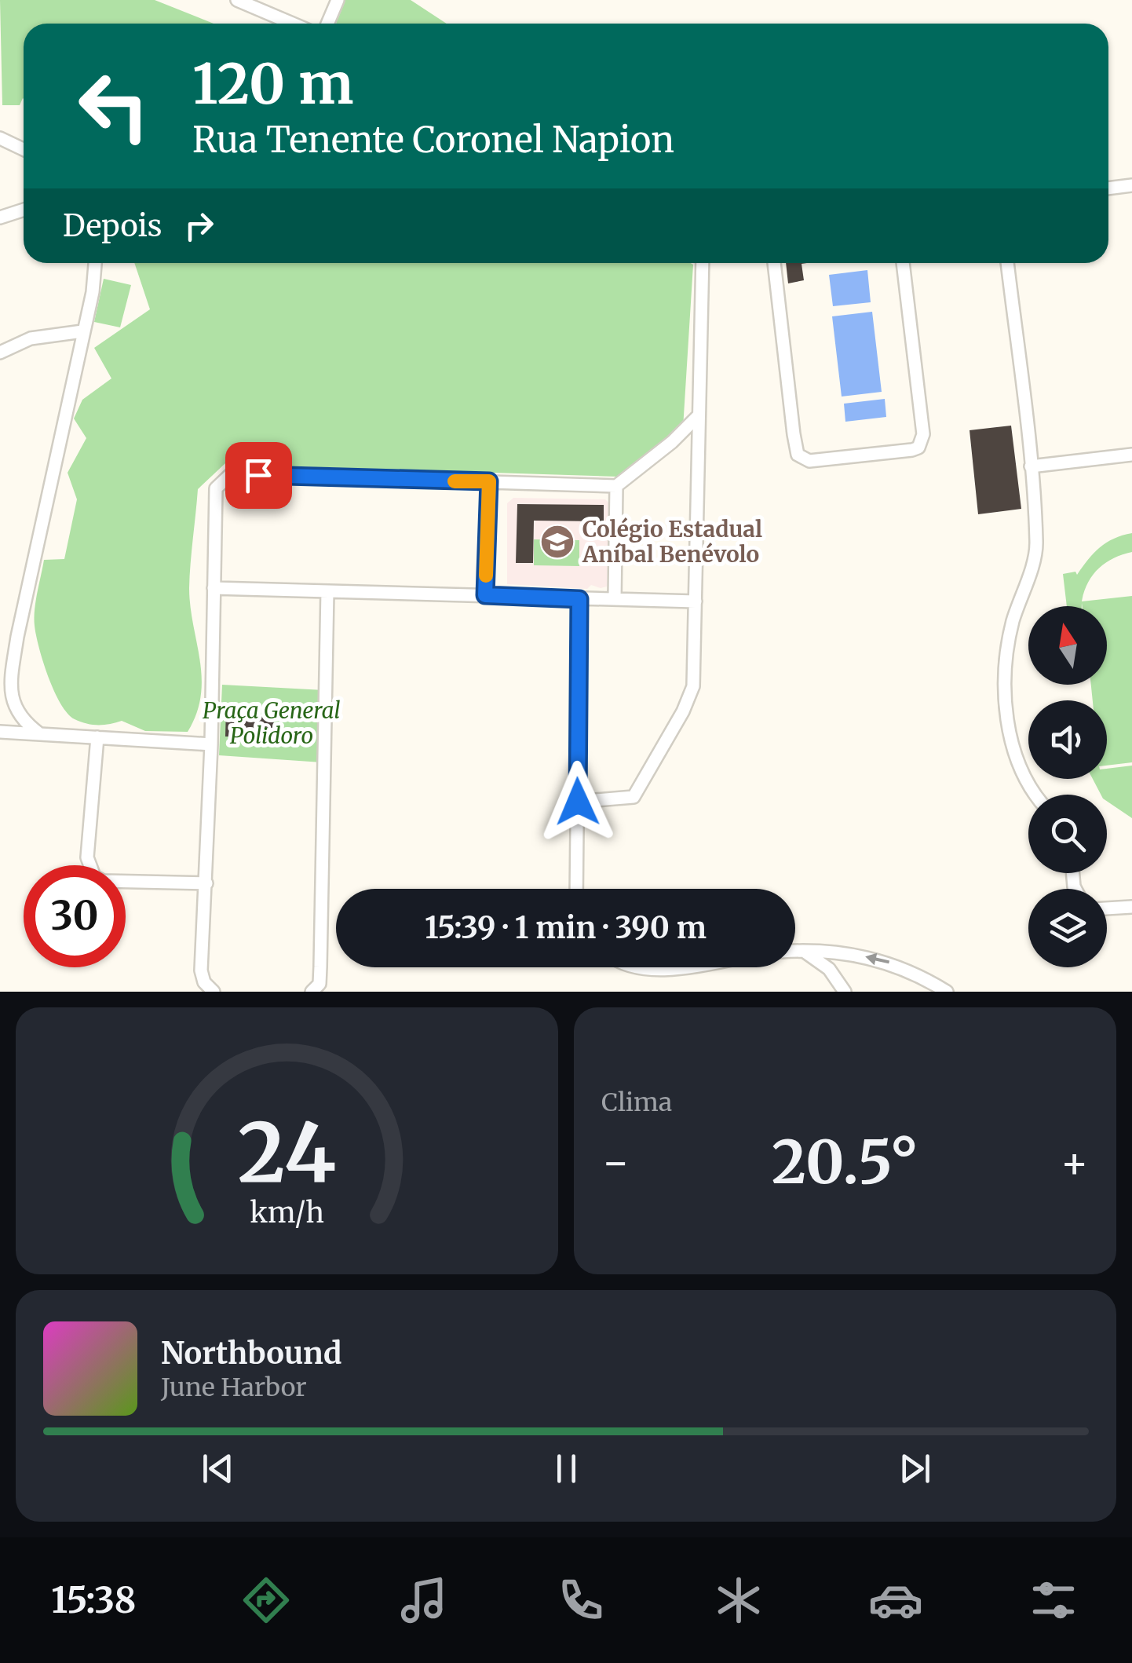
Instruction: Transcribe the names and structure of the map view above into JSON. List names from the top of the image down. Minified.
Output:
{"parks":["Praça General Polidoro"],"places":{"school or university":["Colégio Estadual Aníbal Benévolo"]},"north":"top","page":{"turn":["120 m","Rua Tenente Coronel Napion"],"then":"Depois","limit":"30","trip":"15:39 · 1 min · 390 m","tile":"Clima","heat":["−","20.5°","+"],"song":["Northbound","June Harbor"],"tabs":"15:38","gauge":["24","km/h"]}}
